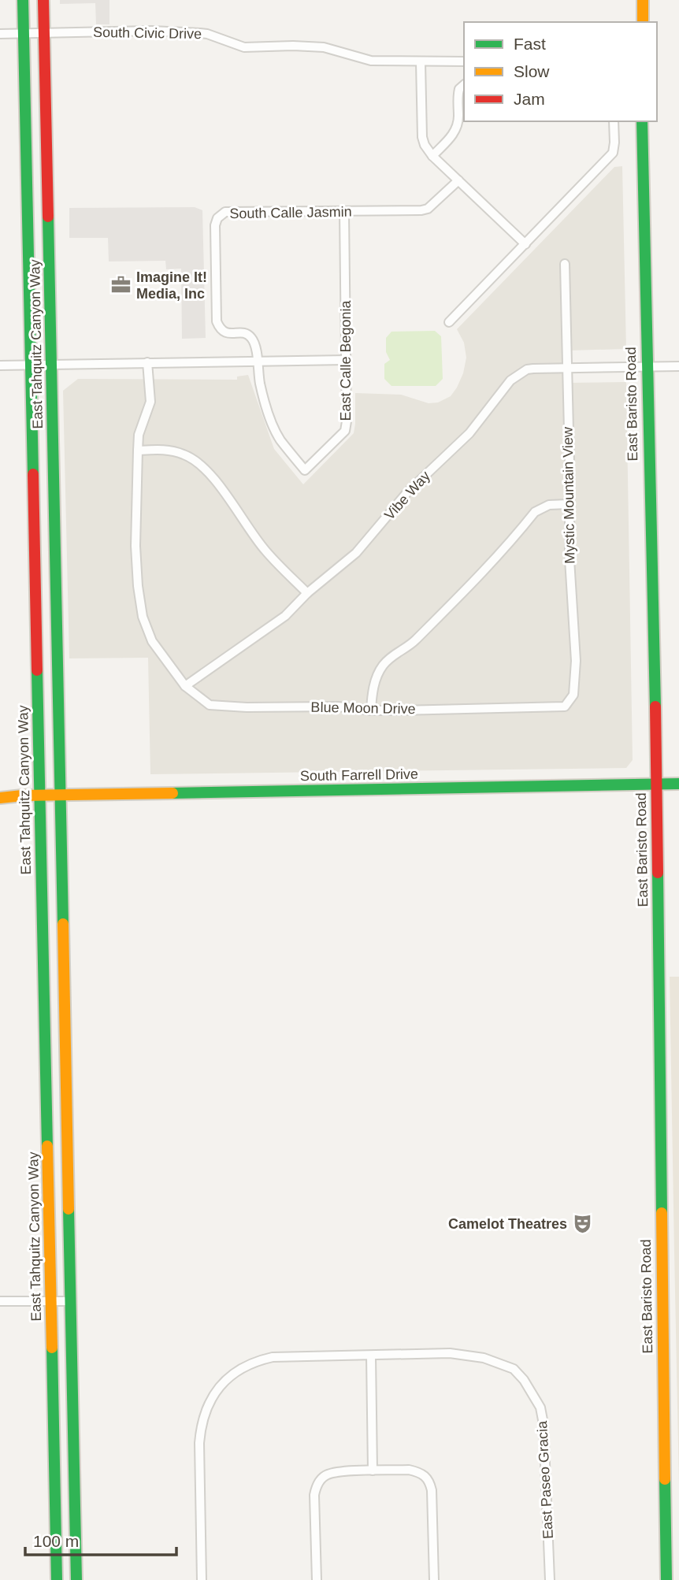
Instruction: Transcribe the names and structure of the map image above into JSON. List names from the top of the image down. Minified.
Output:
{"streets":{"main road":["East Tahquitz Canyon Way","East Baristo Road","South Farrell Drive"],"street":["South Civic Drive","South Calle Jasmin","East Calle Begonia","Vibe Way","Mystic Mountain View","Blue Moon Drive","East Paseo Gracia"]},"crossings":[["South Civic Drive","East Tahquitz Canyon Way"],["South Calle Jasmin","East Calle Begonia"],["East Tahquitz Canyon Way","South Farrell Drive"],["East Baristo Road","Vibe Way"],["East Baristo Road","South Farrell Drive"],["Vibe Way","Mystic Mountain View"],["Vibe Way","Blue Moon Drive"],["Mystic Mountain View","Blue Moon Drive"]],"places":{"office":["Imagine It! Media, Inc"],"theatre":["Camelot Theatres"]},"legend":["Fast","Slow","Jam"],"scale_bar":"100 m"}
